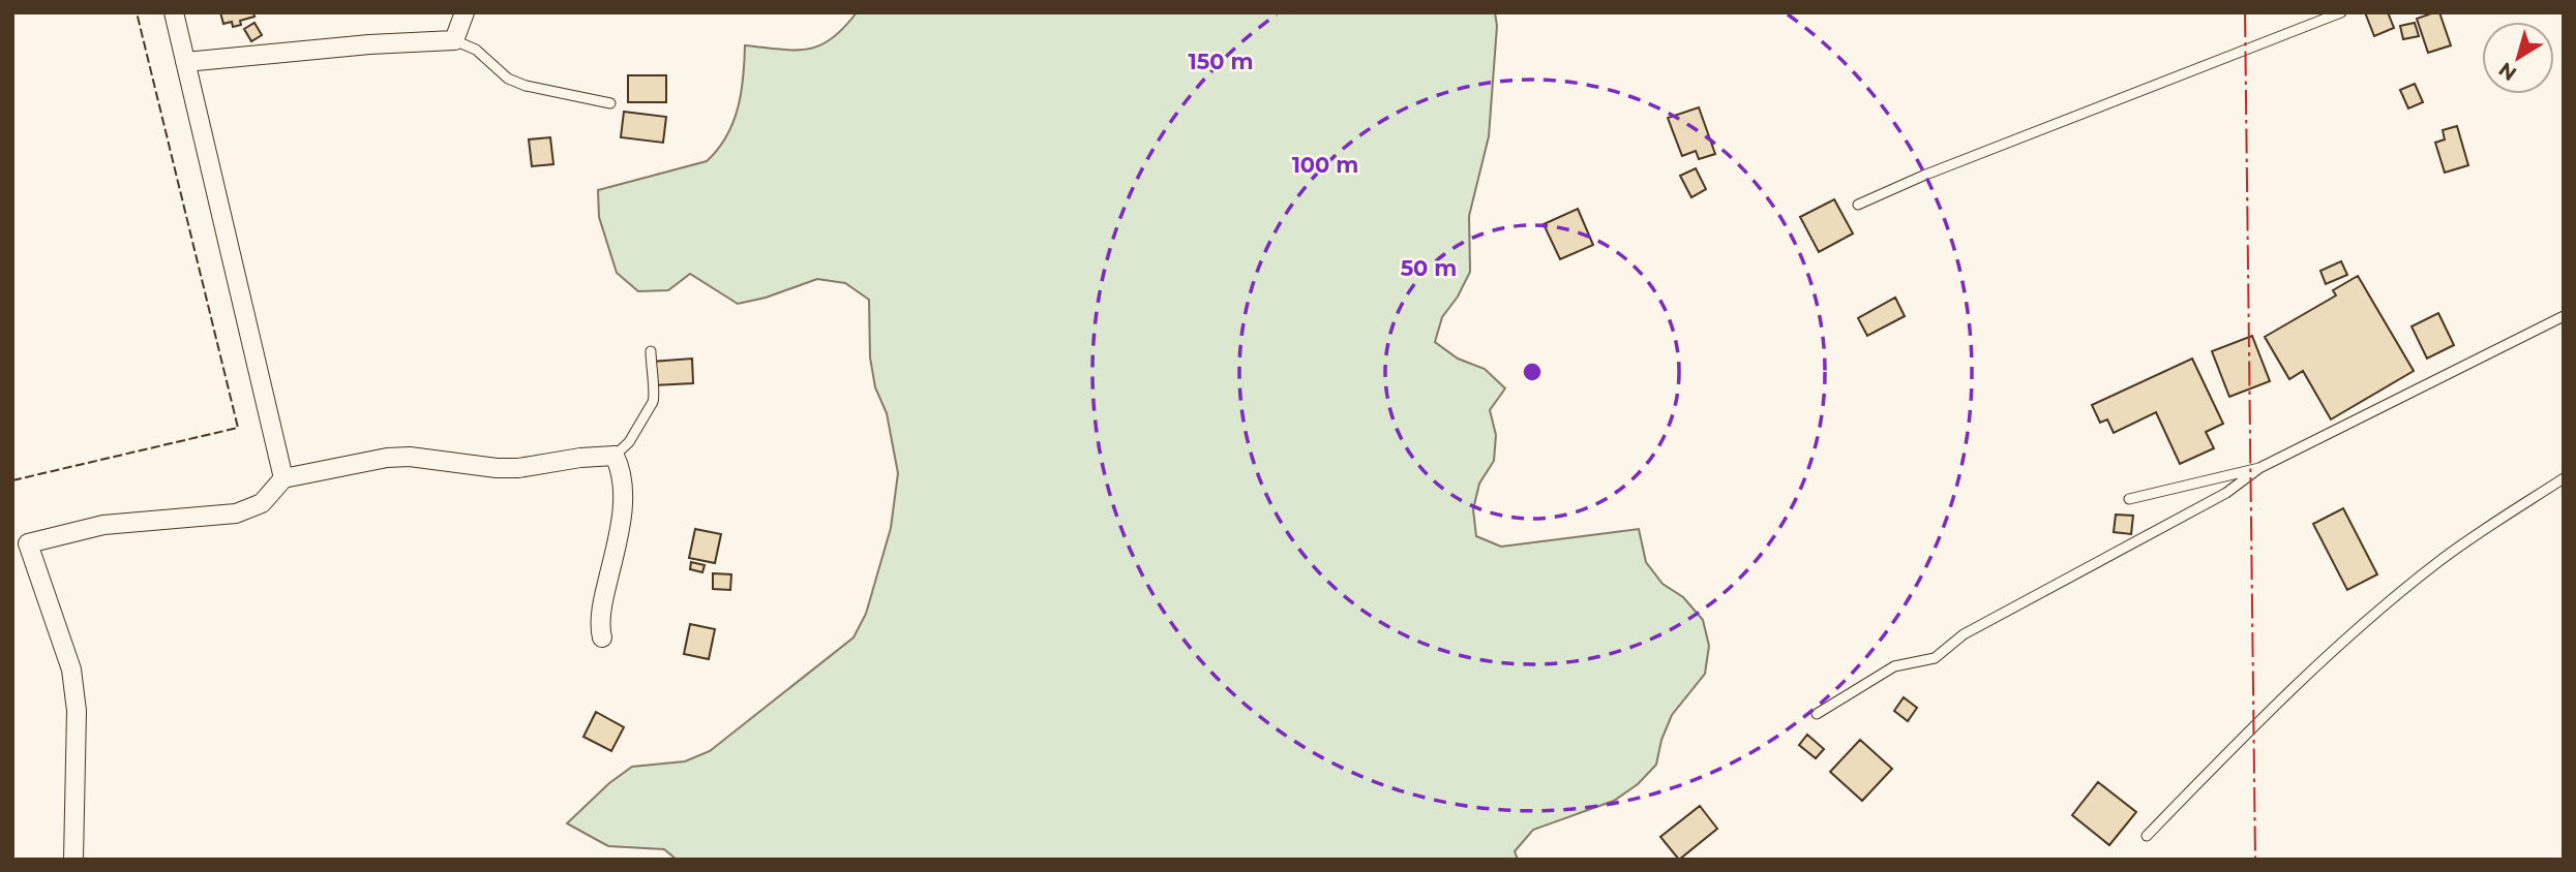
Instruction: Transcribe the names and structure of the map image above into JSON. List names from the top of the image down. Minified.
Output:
{"north":"bottom left","rings":["150 m","100 m","50 m"]}
